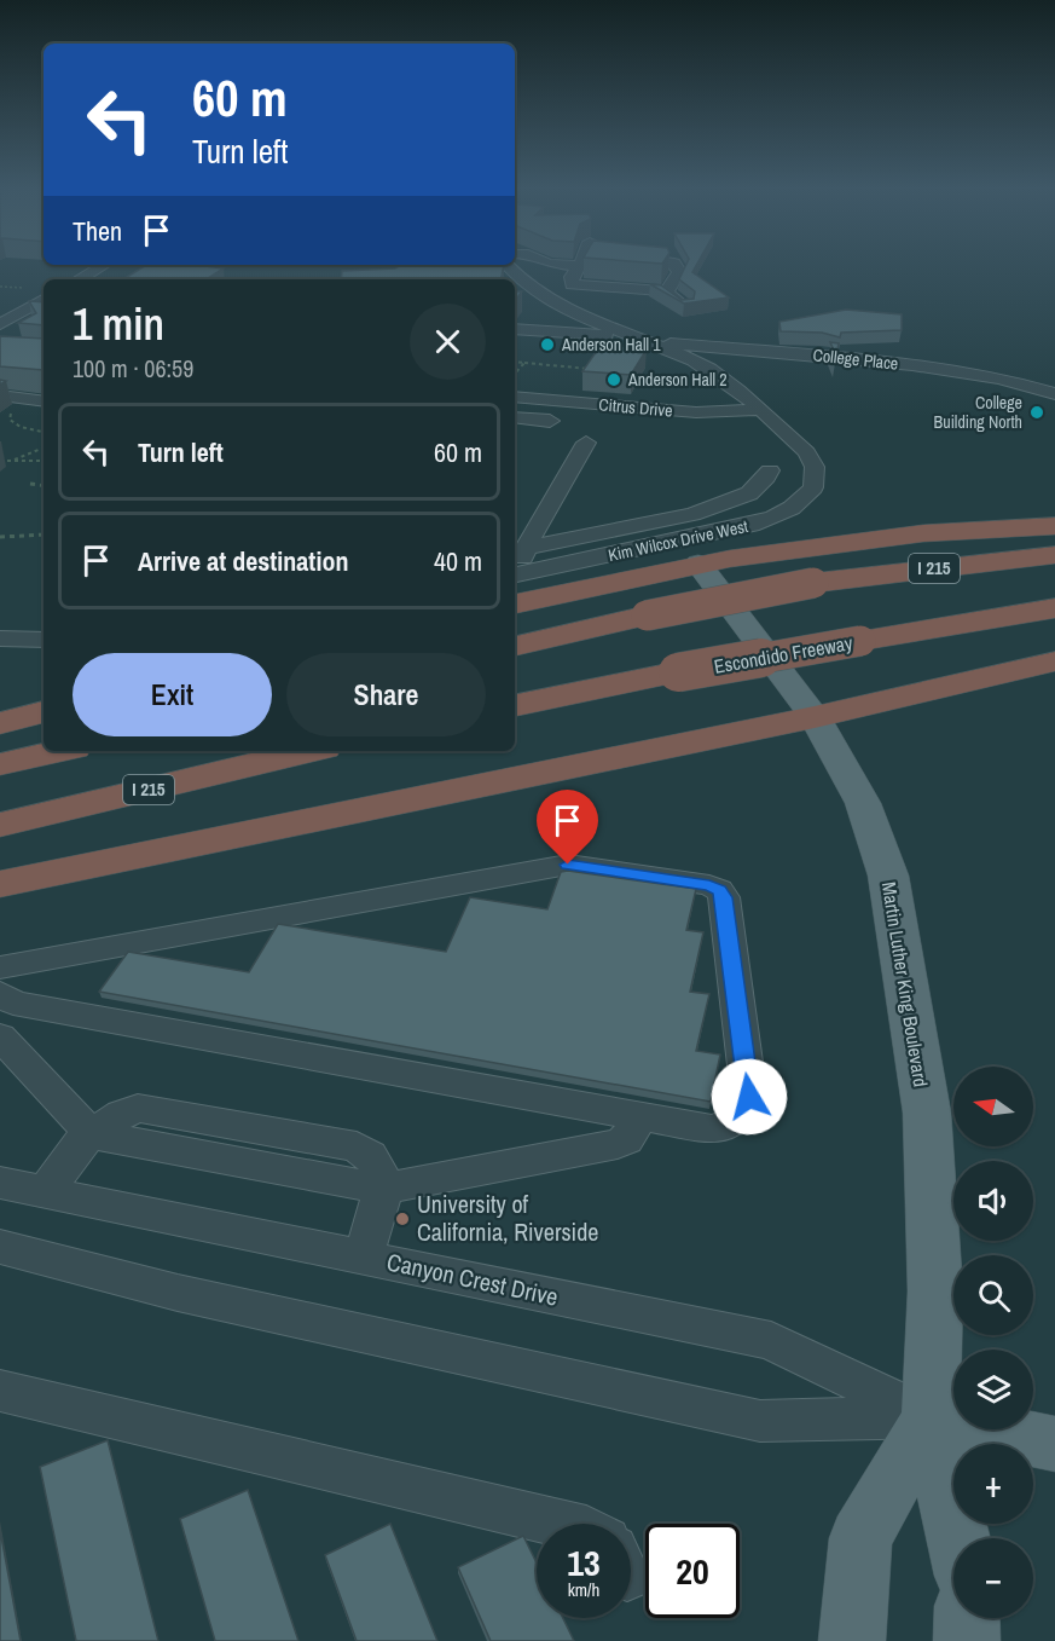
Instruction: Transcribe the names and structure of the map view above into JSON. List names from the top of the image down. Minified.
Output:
{"streets":{"highway":["I 215","Escondido Freeway"],"main road":["Martin Luther King Boulevard","Canyon Crest Drive"],"street":["College Place","Citrus Drive","Kim Wilcox Drive West"]},"crossings":[["Citrus Drive","Kim Wilcox Drive West"],["Martin Luther King Boulevard","Canyon Crest Drive"]],"places":["Anderson Hall 1","Anderson Hall 2","College Building North","University of California, Riverside"],"north":"left","page":{"turn":["60 m","Turn left"],"then":"Then","heading":["1 min","100 m · 06:59"],"list":[{"name":"Turn left","value":"60 m"},{"name":"Arrive at destination","value":"40 m"}],"buttons":["Exit","Share"],"map_buttons":["+","−"],"speed":"13 km/h","limit":"20"}}
